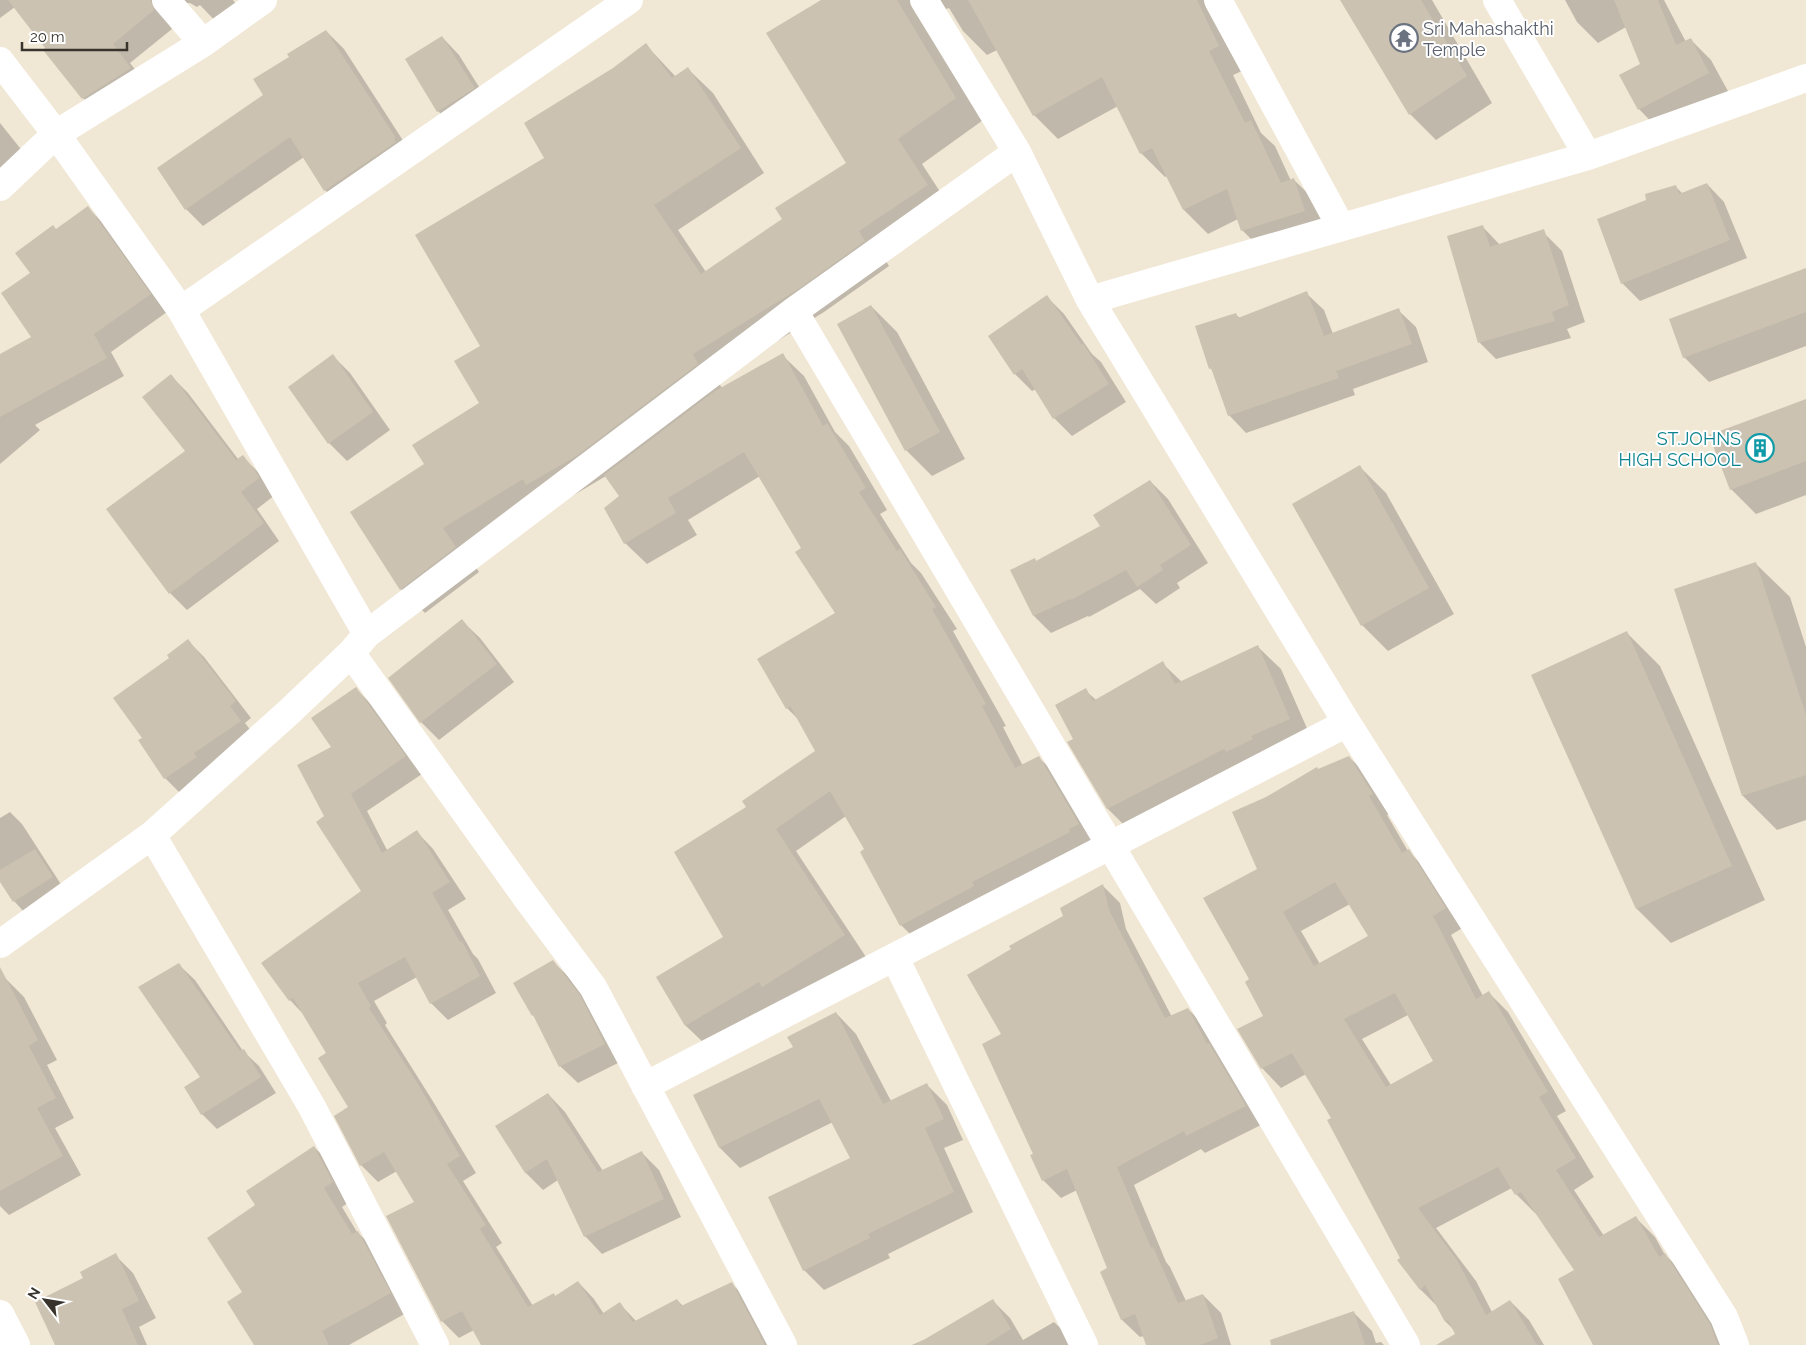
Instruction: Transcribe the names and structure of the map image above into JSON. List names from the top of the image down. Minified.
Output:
{"places":{"temple":["Sri Mahashakthi Temple"],"building":["ST.JOHNS HIGH SCHOOL"]},"scale_bar":"20 m","north":"top left"}
